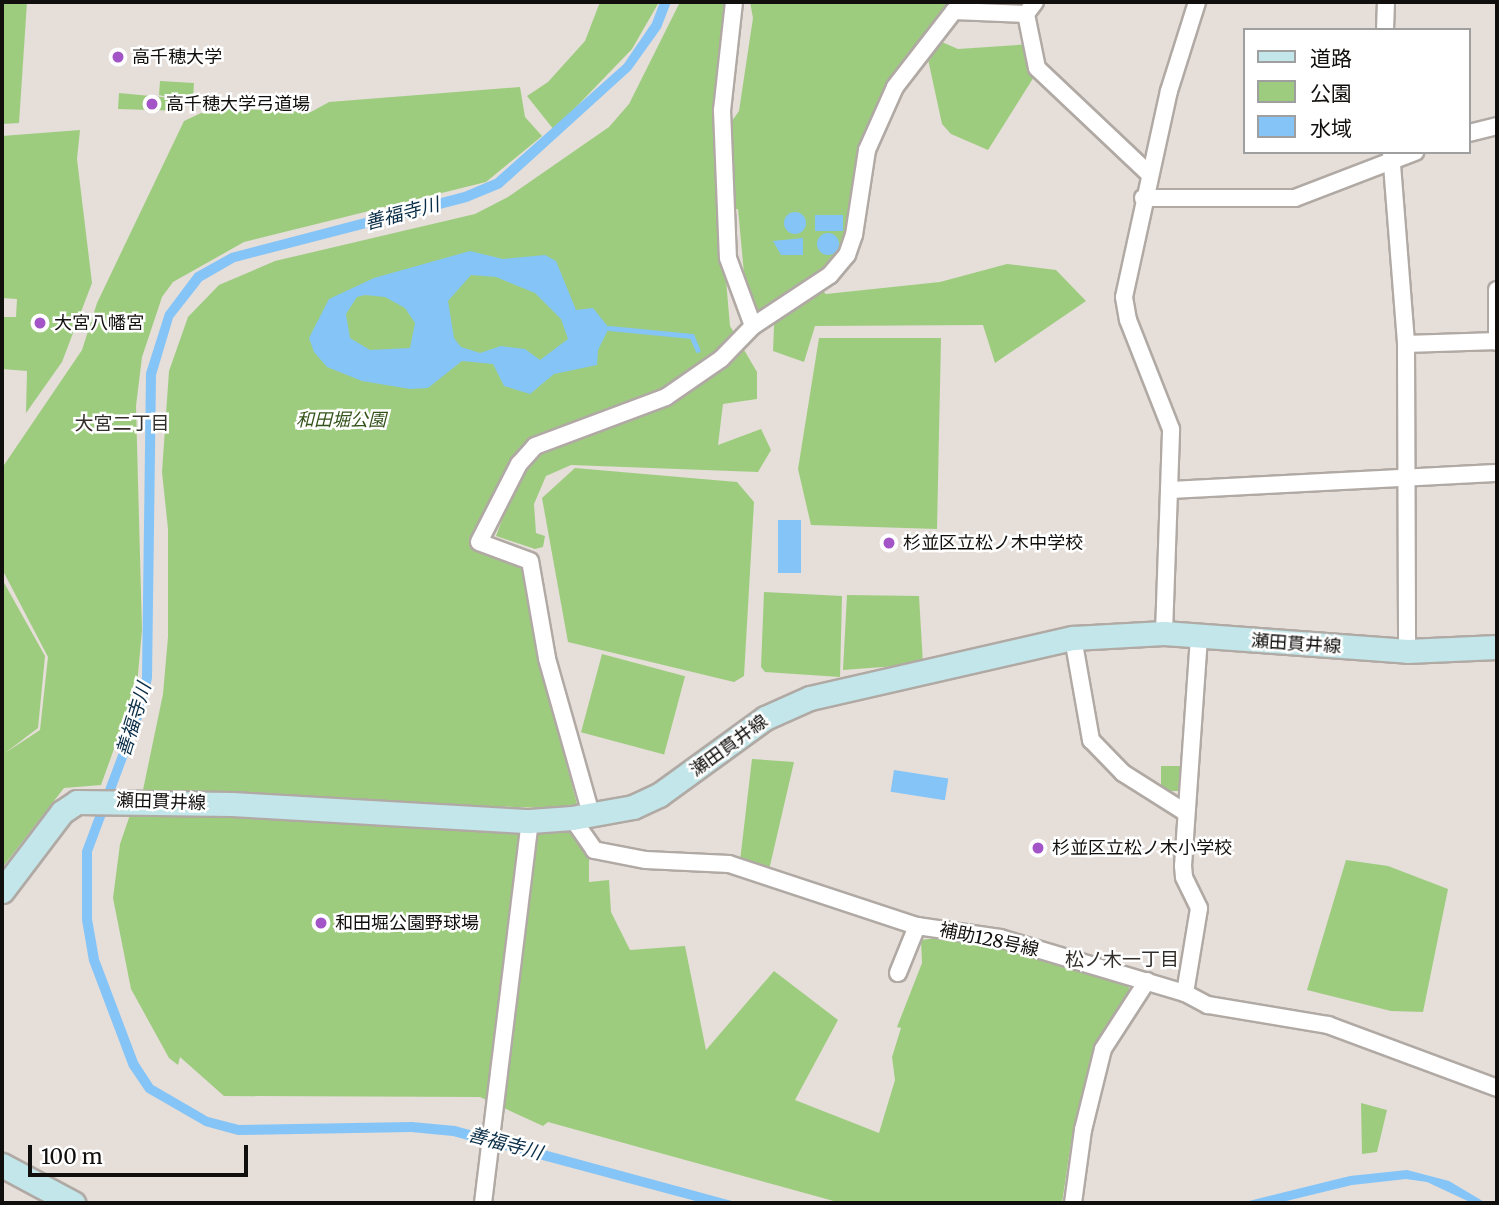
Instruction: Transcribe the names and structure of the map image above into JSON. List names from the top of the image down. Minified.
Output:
{"streets":{"main road":["瀬田貫井線"],"street":["補助128号線"]},"crossings":[["瀬田貫井線","補助128号線"]],"districts":["大宮二丁目","松ノ木一丁目"],"water":["善福寺川"],"parks":["和田堀公園"],"places":["高千穂大学","高千穂大学弓道場","大宮八幡宮","杉並区立松ノ木中学校","杉並区立松ノ木小学校","和田堀公園野球場"],"legend":["道路","公園","水域"],"scale_bar":"100 m"}
